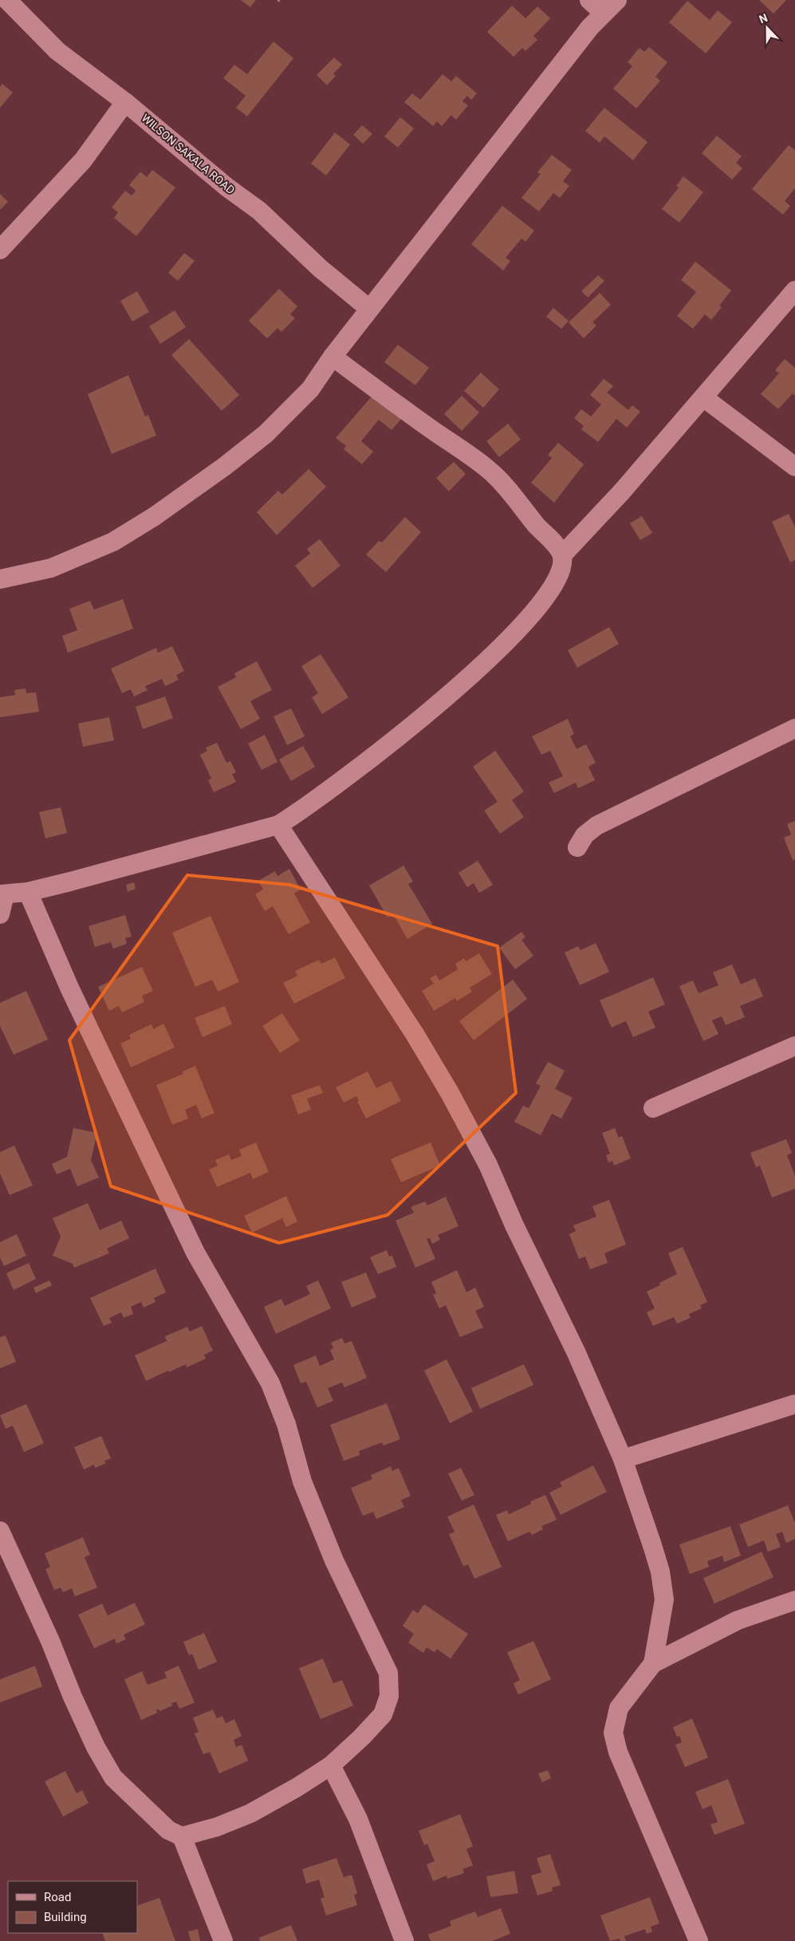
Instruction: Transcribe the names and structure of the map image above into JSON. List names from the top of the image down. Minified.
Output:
{"streets":{"street":["WILSON SAKALA ROAD"]},"legend":["Road","Building"],"north":"top"}
